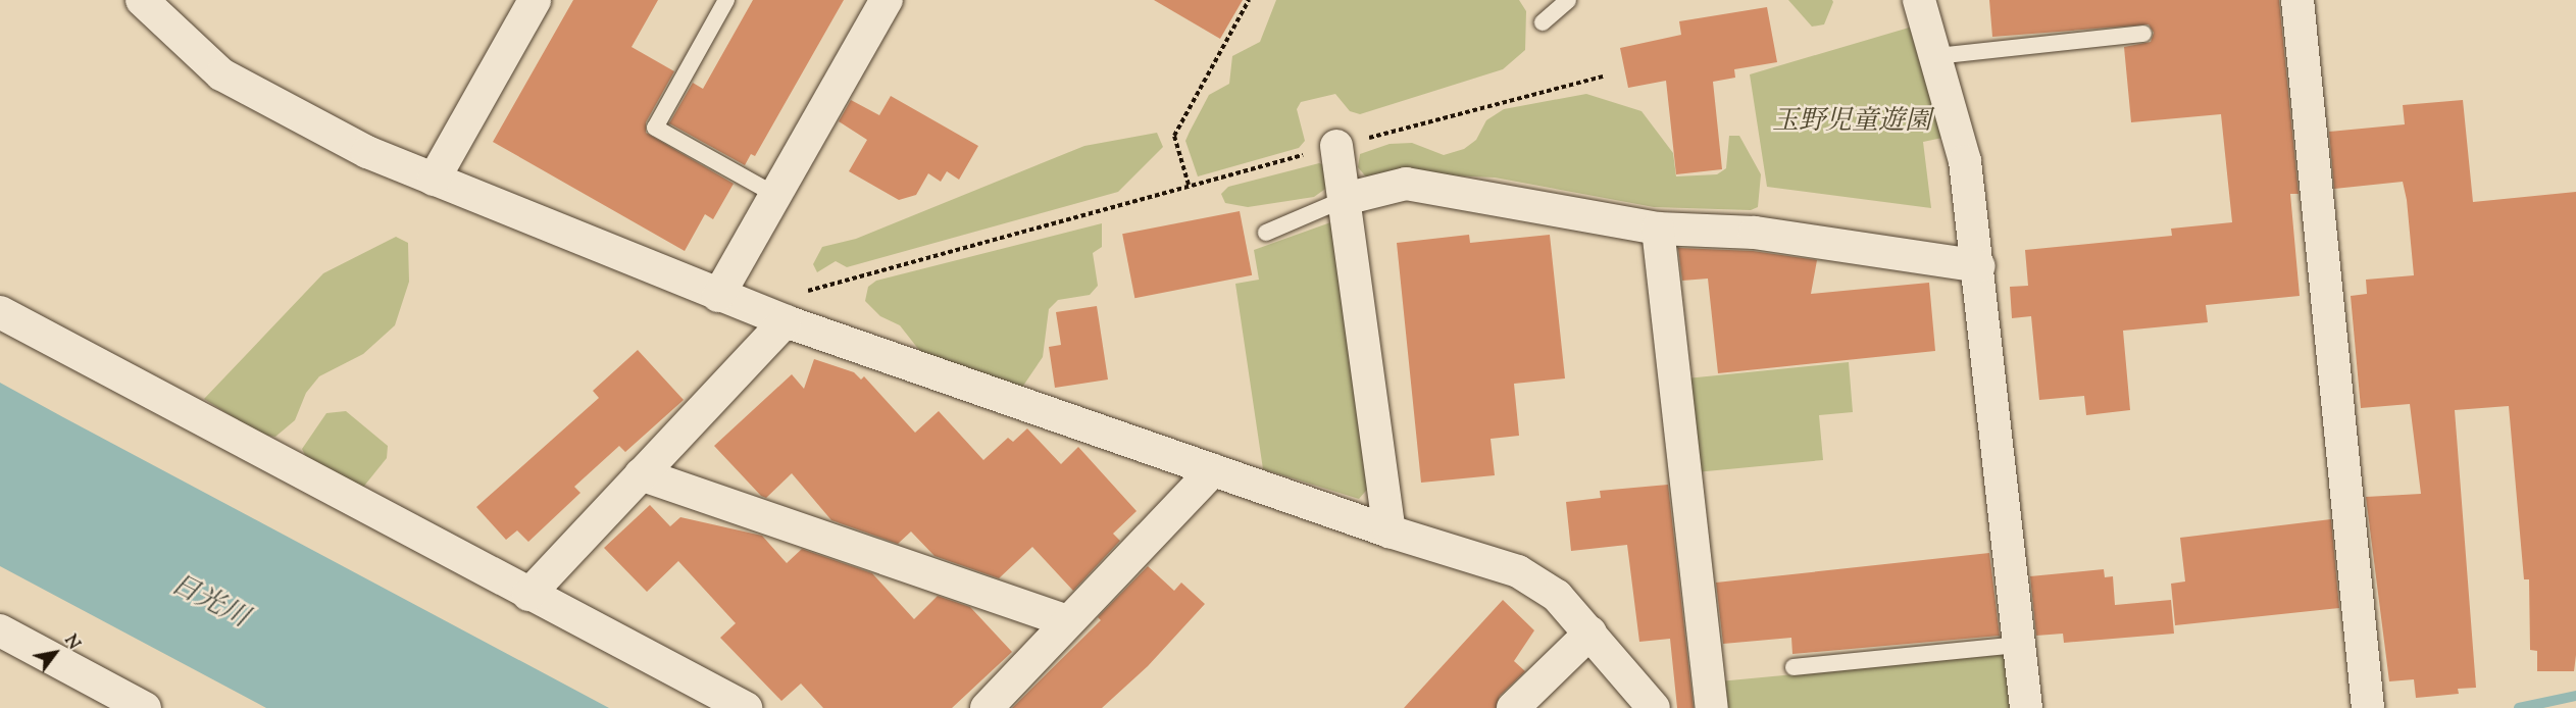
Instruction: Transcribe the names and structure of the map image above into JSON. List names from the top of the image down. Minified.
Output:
{"water":["日光川"],"parks":["玉野児童遊園"],"north":"top right"}
